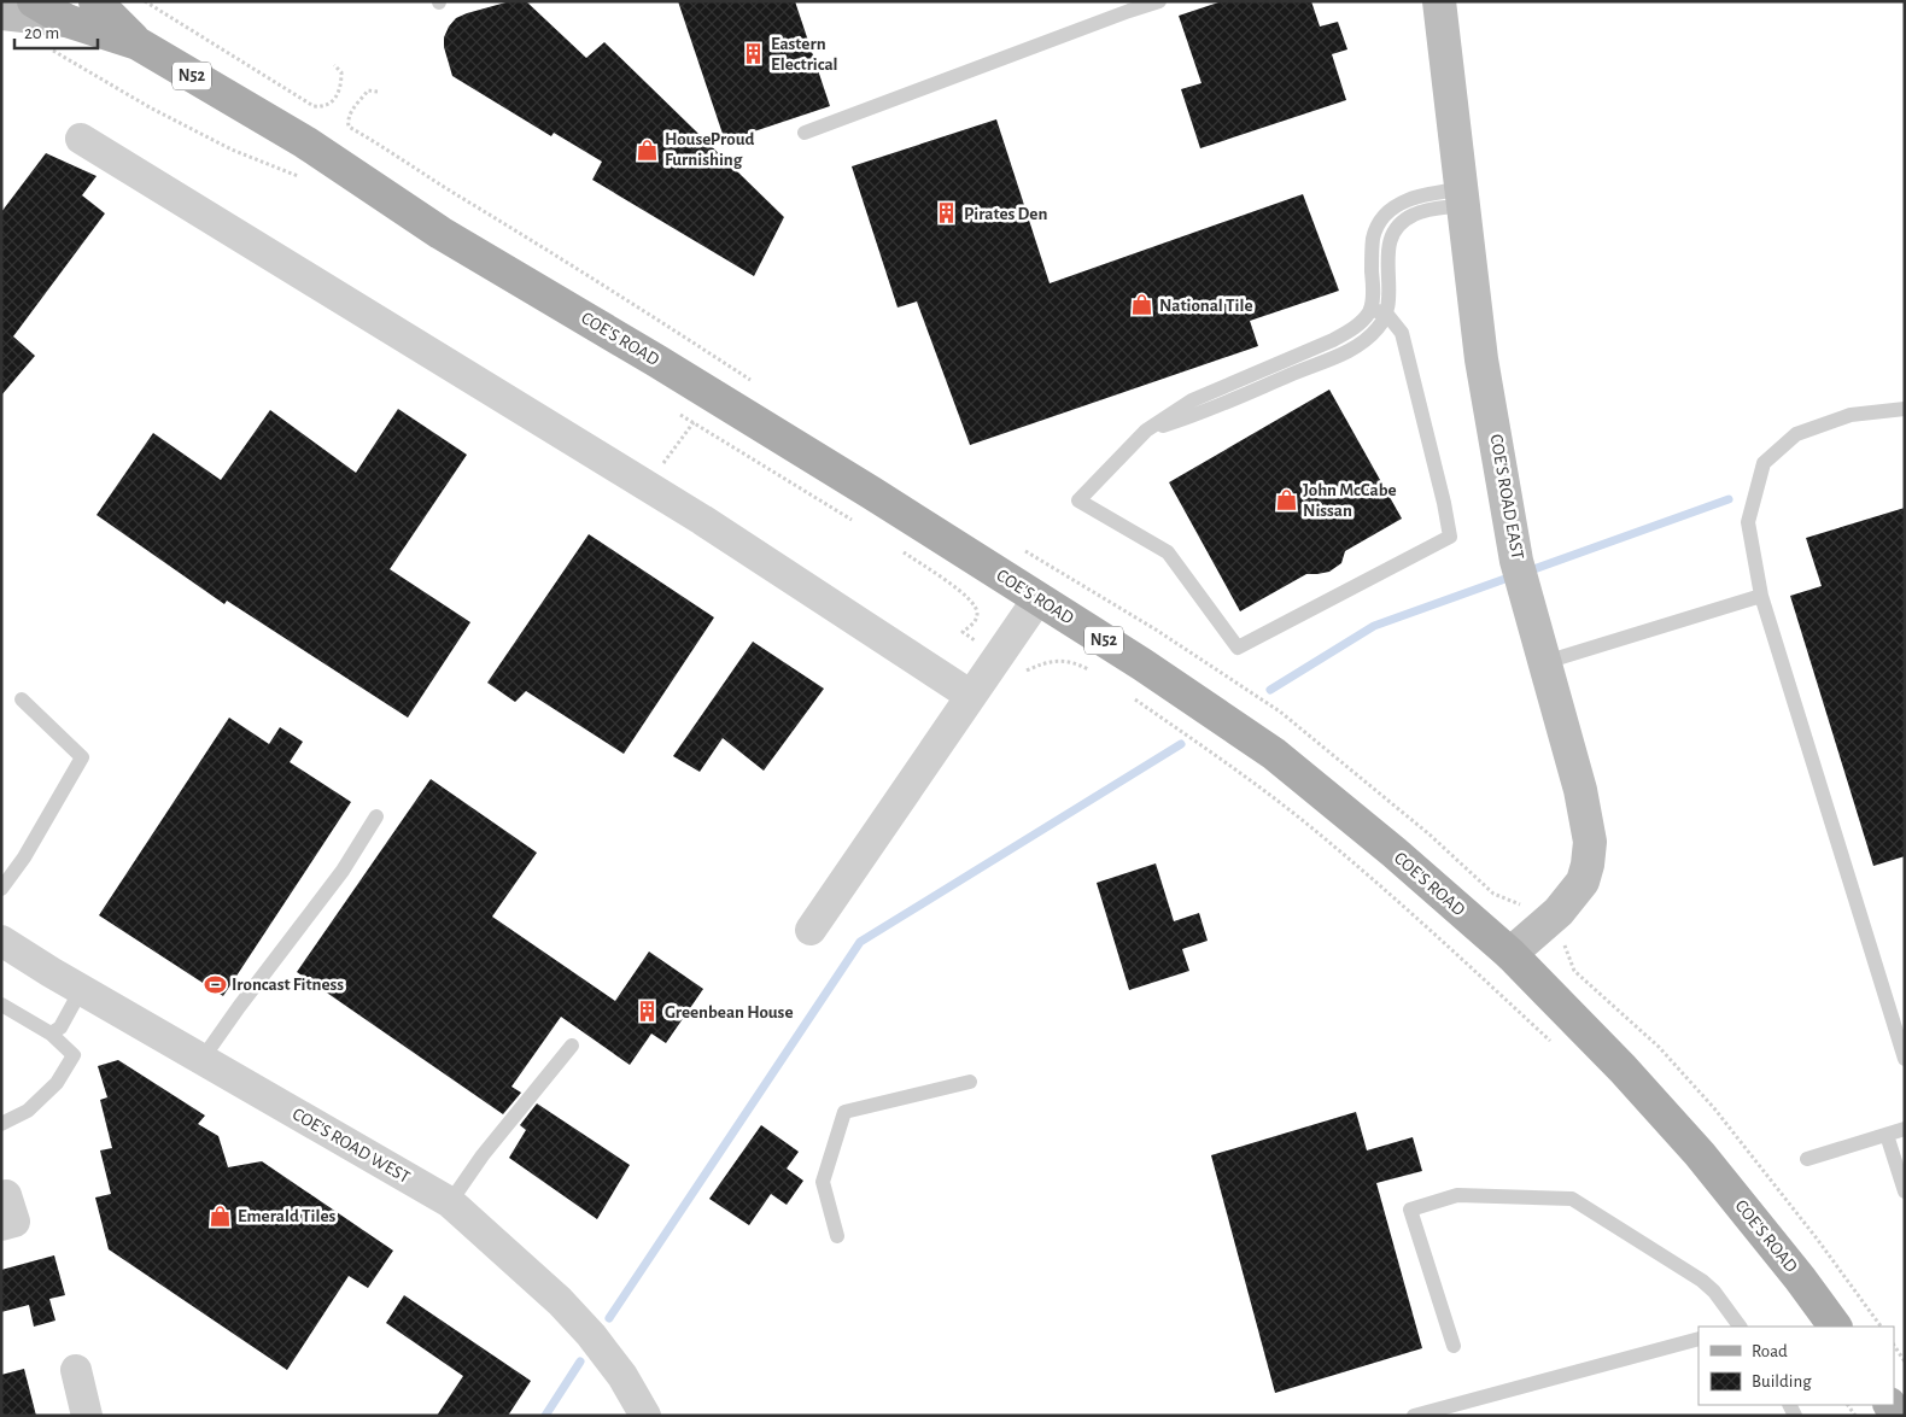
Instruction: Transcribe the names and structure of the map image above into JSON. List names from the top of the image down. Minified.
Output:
{"streets":{"main road":["N52","COE'S ROAD"],"street":["COE'S ROAD EAST","COE'S ROAD WEST"]},"crossings":[["COE'S ROAD","COE'S ROAD EAST"]],"places":{"building":["Eastern Electrical","Pirates Den","Greenbean House"],"shop":["HouseProud Furnishing","National Tile","John McCabe Nissan","Emerald Tiles"],"sports":["Ironcast Fitness"]},"legend":["Road","Building"],"scale_bar":"20 m"}
